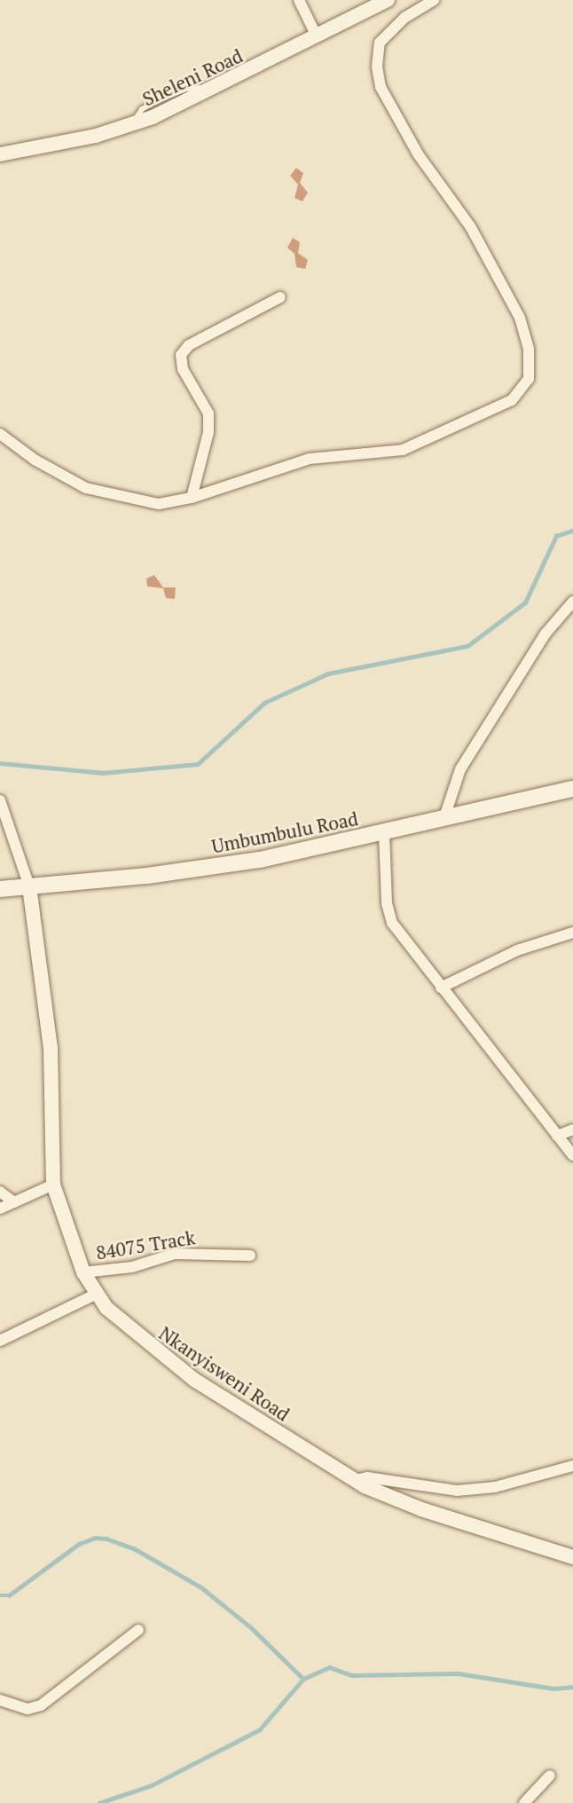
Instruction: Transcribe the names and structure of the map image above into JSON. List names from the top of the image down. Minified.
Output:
{"streets":{"main road":["Umbumbulu Road"],"street":["Sheleni Road","84075 Track","Nkanyisweni Road"]},"crossings":[["Umbumbulu Road","Nkanyisweni Road"],["84075 Track","Nkanyisweni Road"]]}
